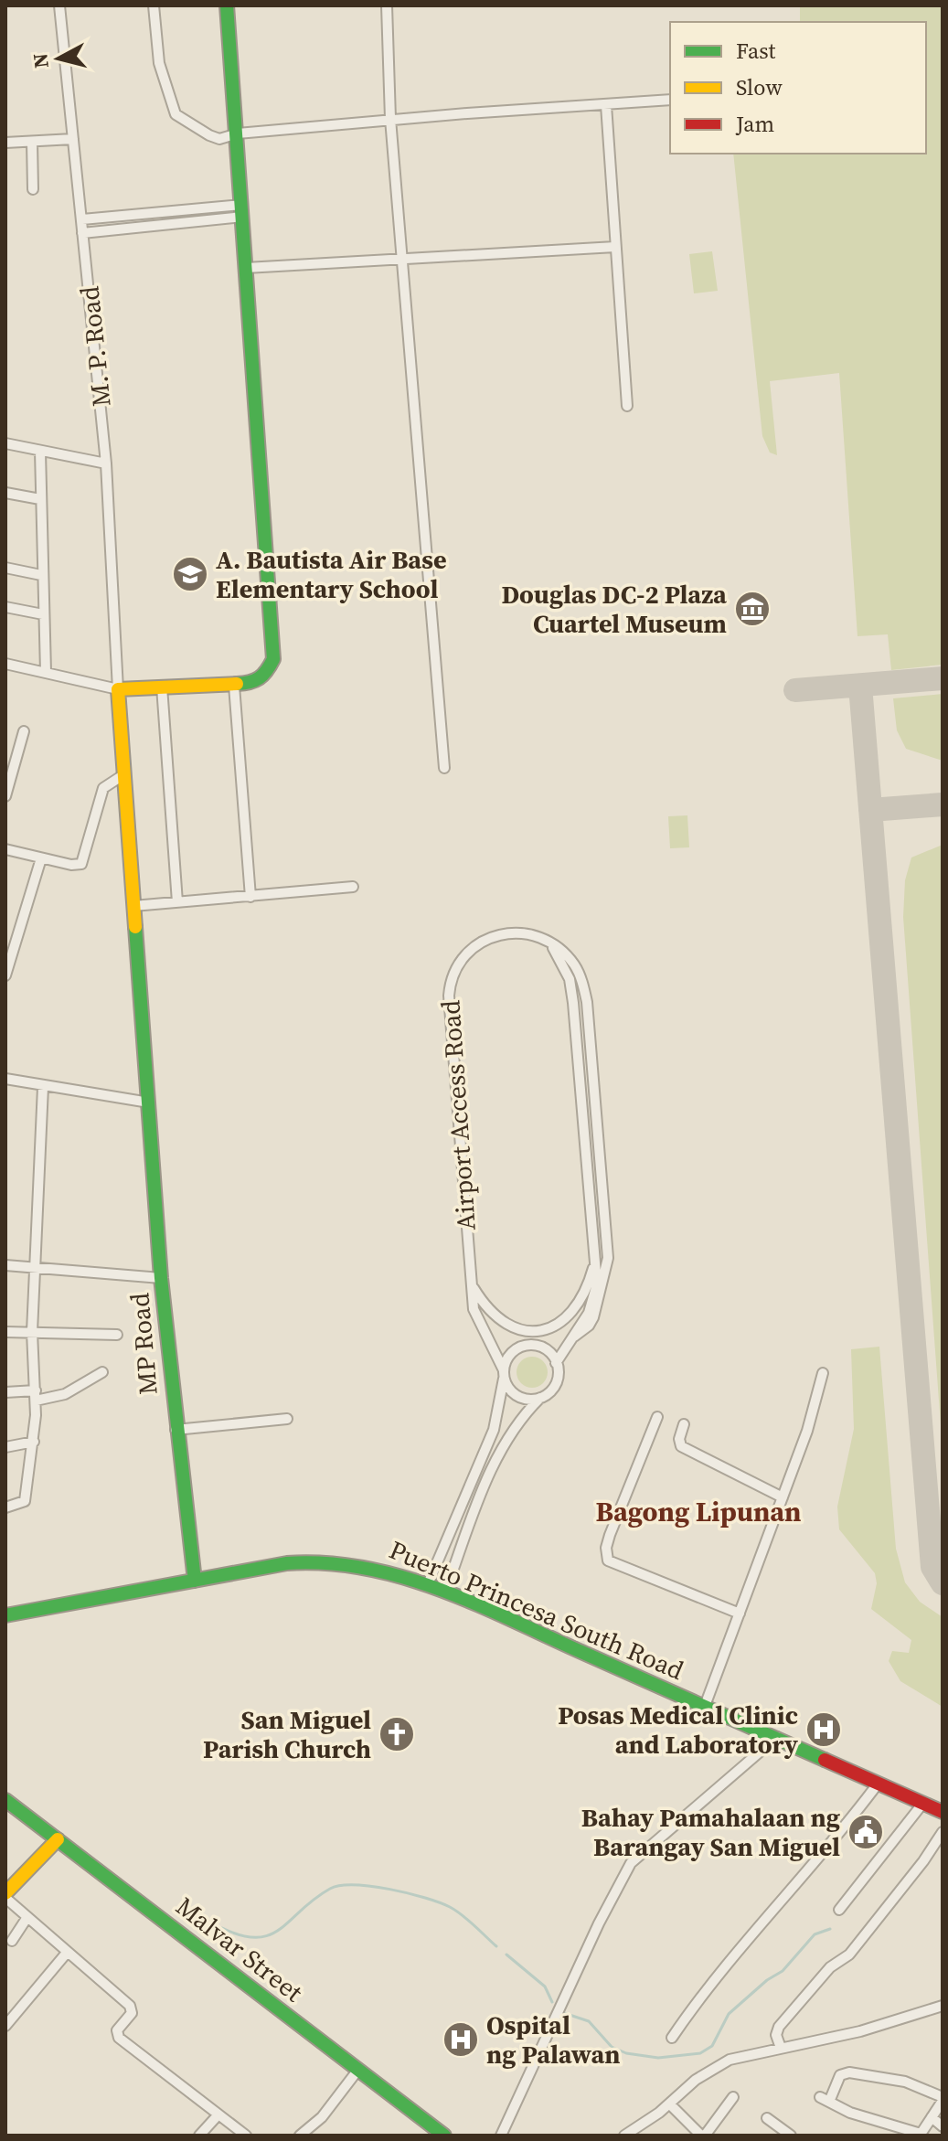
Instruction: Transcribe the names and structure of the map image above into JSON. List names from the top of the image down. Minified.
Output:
{"streets":{"street":["M. P. Road","Airport Access Road","MP Road","Puerto Princesa South Road","Malvar Street"]},"crossings":[["M. P. Road","MP Road"],["MP Road","Puerto Princesa South Road"]],"districts":["Bagong Lipunan"],"places":{"school or university":["A. Bautista Air Base Elementary School"],"museum":["Douglas DC-2 Plaza Cuartel Museum"],"hospital":["Posas Medical Clinic and Laboratory","Ospital ng Palawan"],"church":["San Miguel Parish Church"],"public building":["Bahay Pamahalaan ng Barangay San Miguel"]},"legend":["Fast","Slow","Jam"],"north":"left"}
